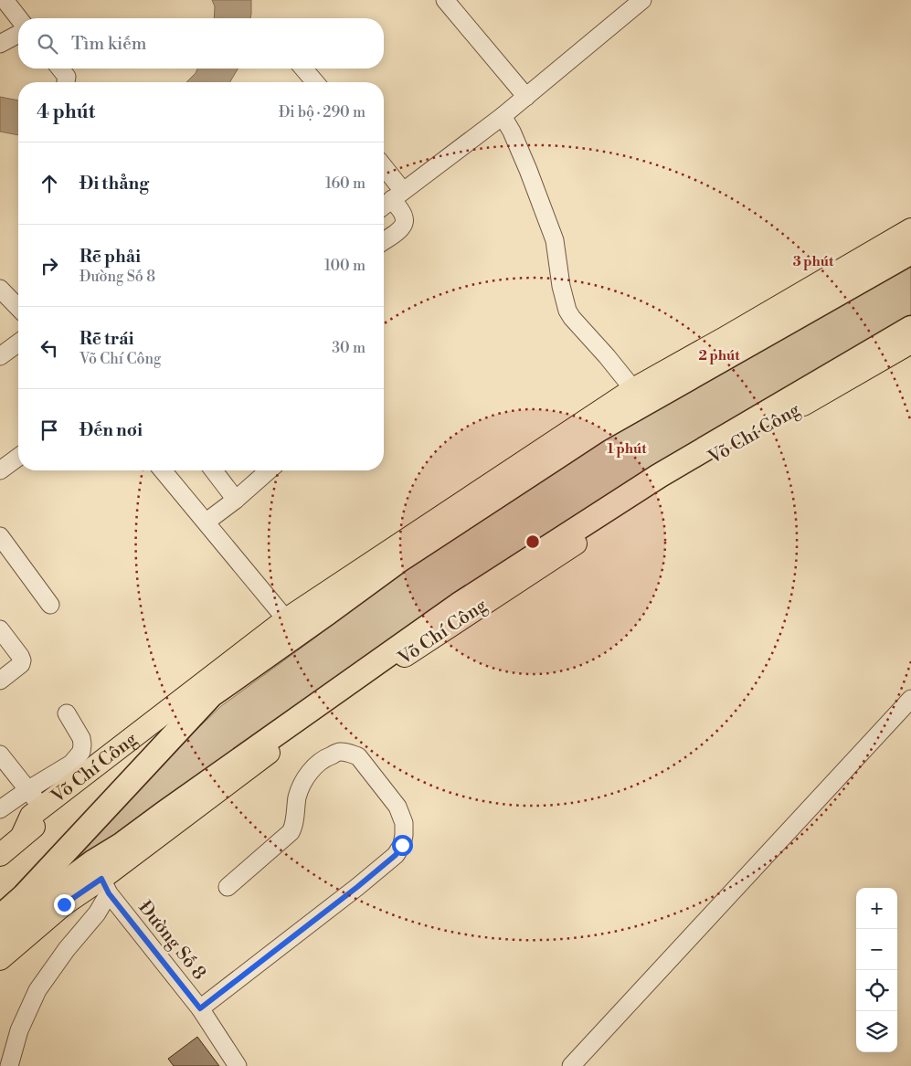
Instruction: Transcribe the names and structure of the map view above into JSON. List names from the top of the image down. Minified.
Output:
{"streets":{"highway":["Võ Chí Công"],"street":["Đường Số 8"]},"crossings":[["Võ Chí Công","Đường Số 8"]],"page":{"search":"Tìm kiếm","heading":["4 phút","Đi bộ · 290 m"],"list":[["Đi thẳng","160 m"],["Rẽ phải","Đường Số 8","100 m"],["Rẽ trái","Võ Chí Công","30 m"],"Đến nơi"],"map_buttons":["+","−"]},"rings":["3 phút","2 phút","1 phút"]}
